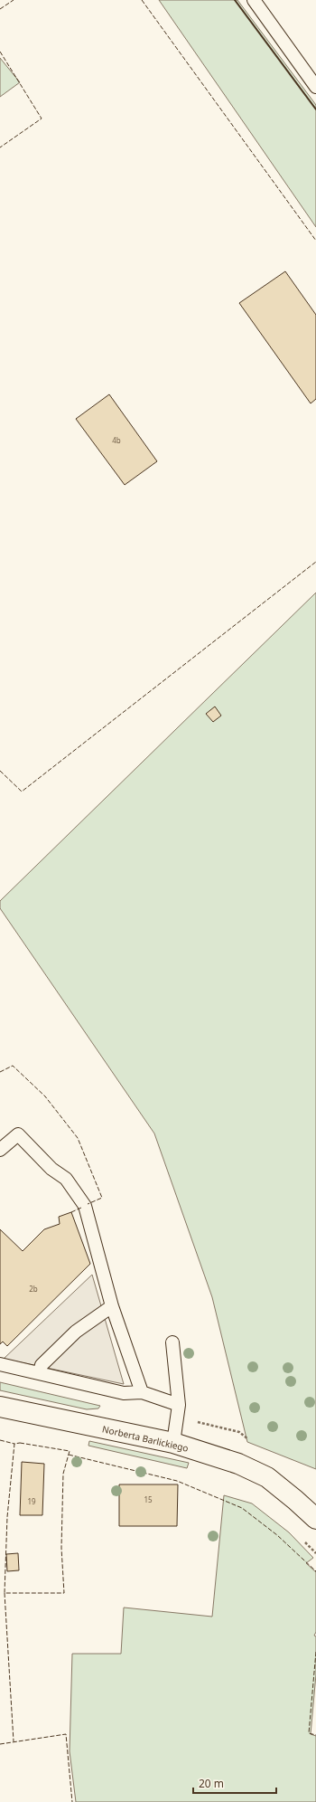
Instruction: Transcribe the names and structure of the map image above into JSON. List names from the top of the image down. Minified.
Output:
{"streets":{"street":["Norberta Barlickiego"]},"house_numbers":["4b","2b","15","19"],"scale_bar":"20 m"}
